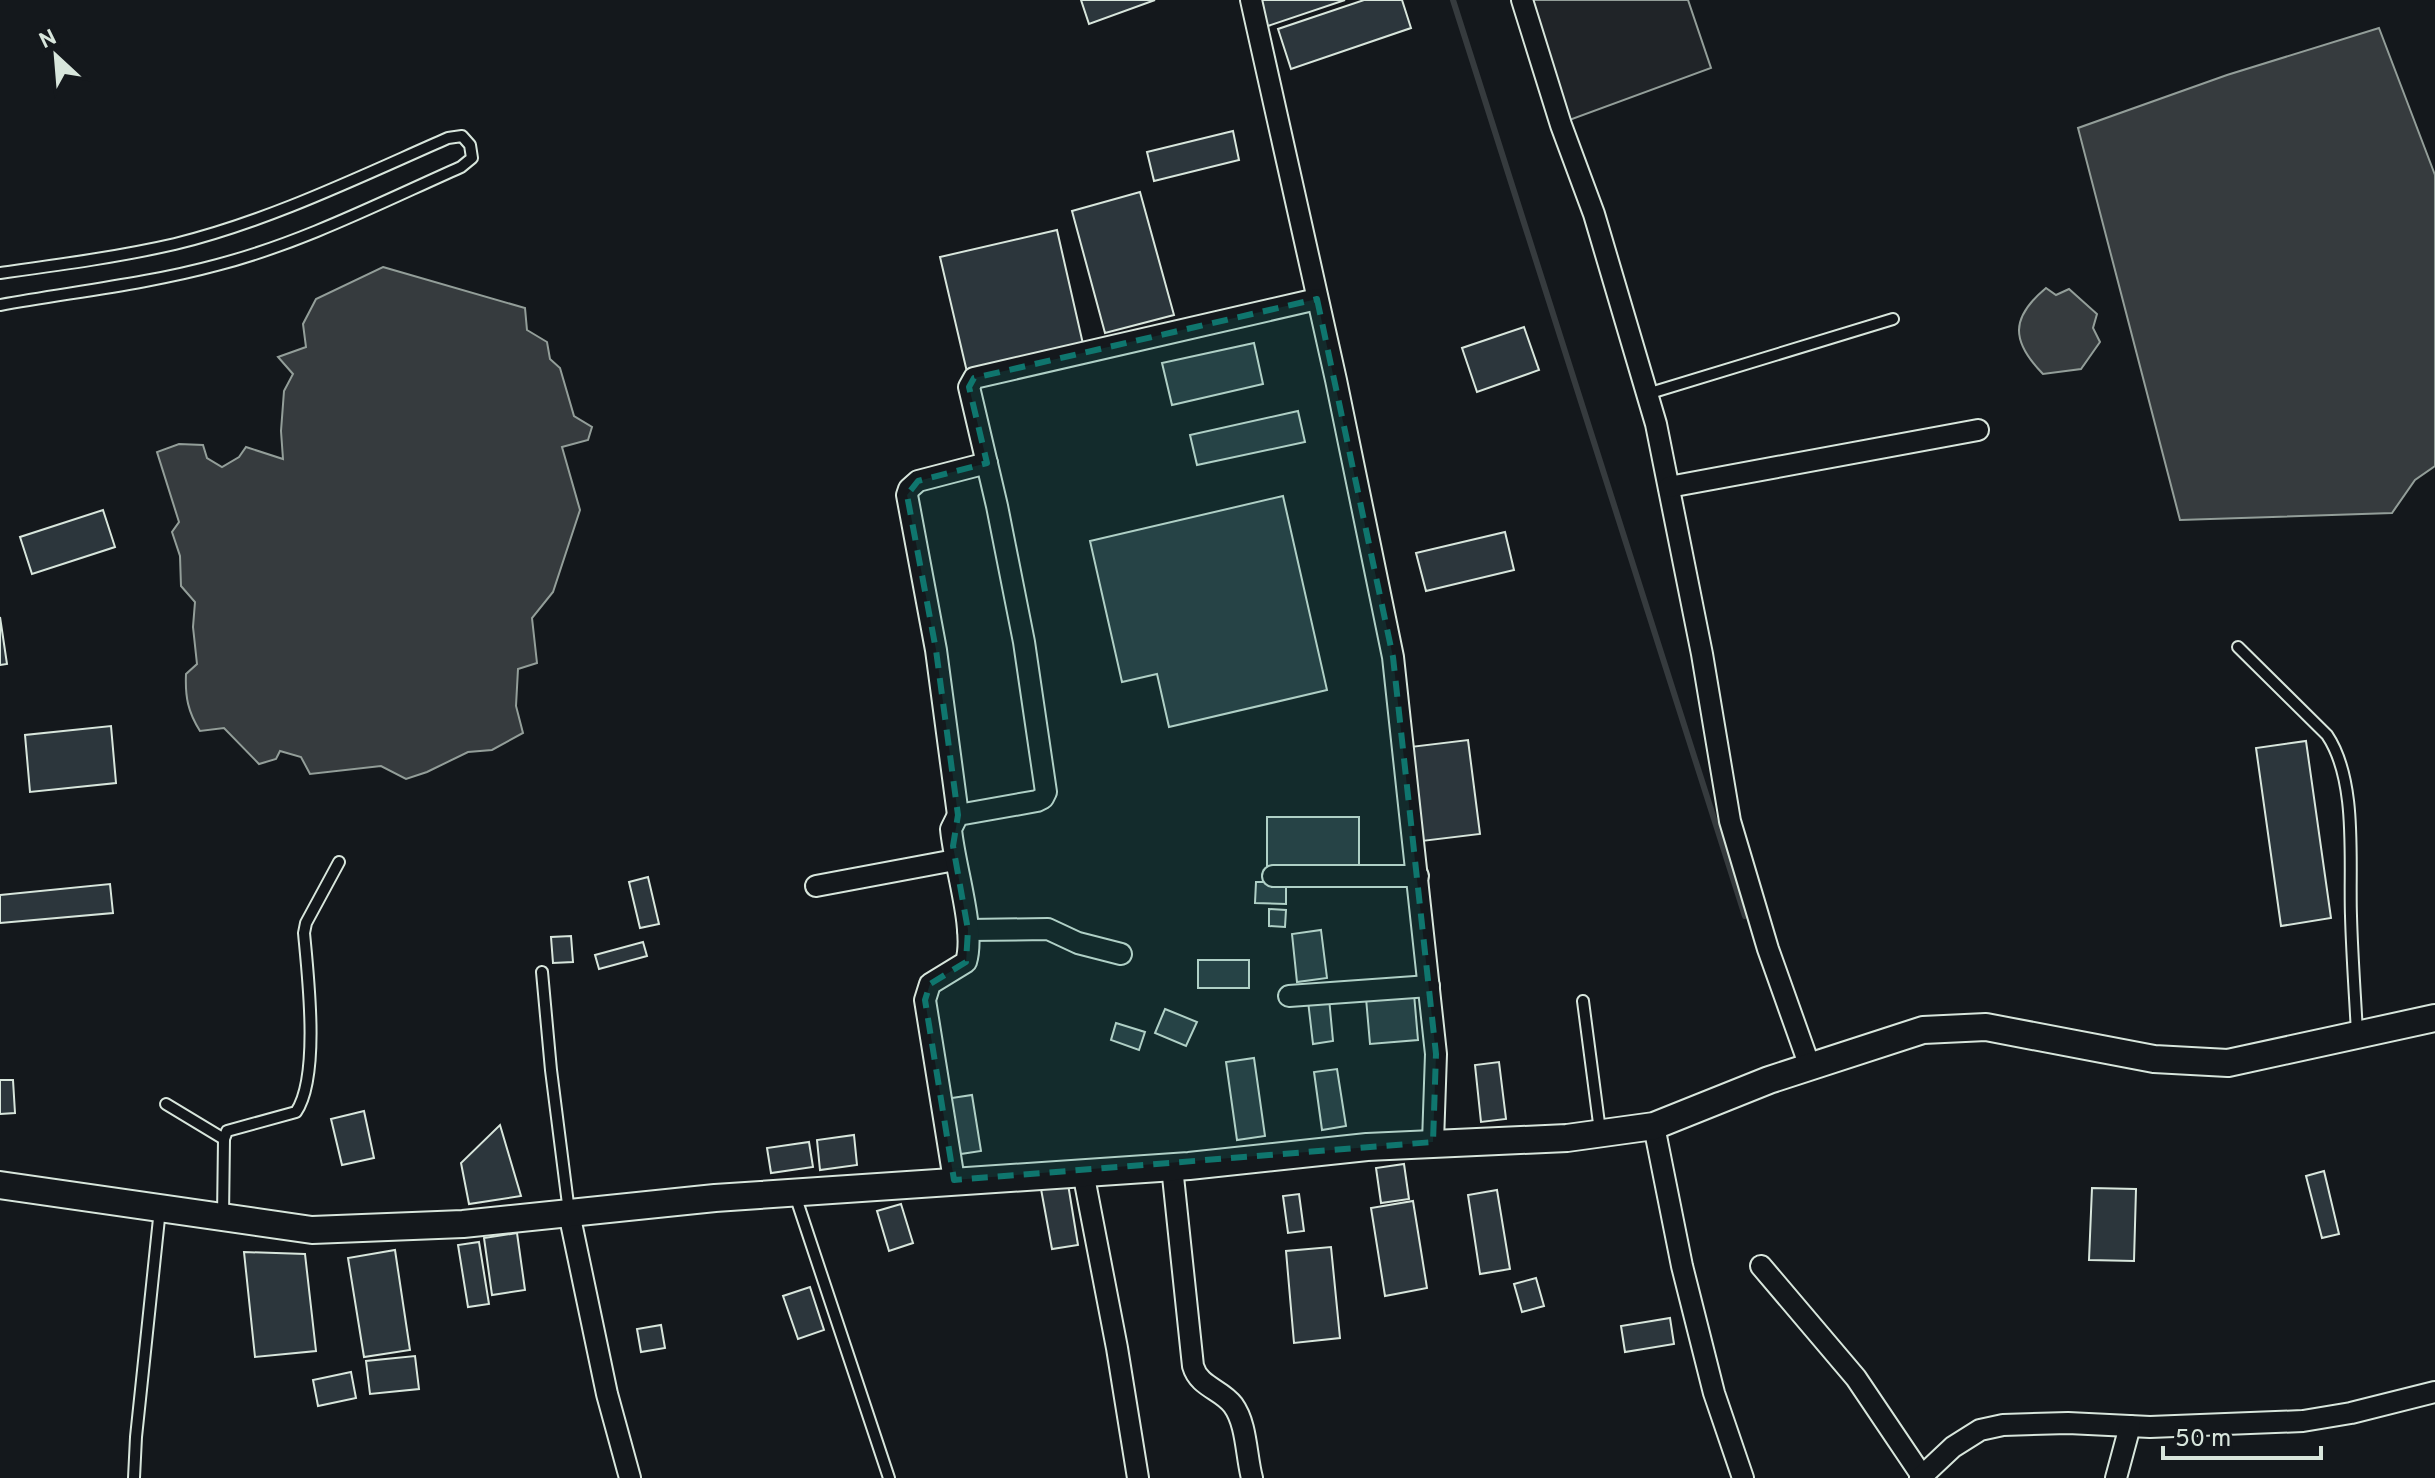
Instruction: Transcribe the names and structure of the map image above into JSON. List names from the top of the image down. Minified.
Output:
{"scale_bar":"50 m","north":"top left"}
